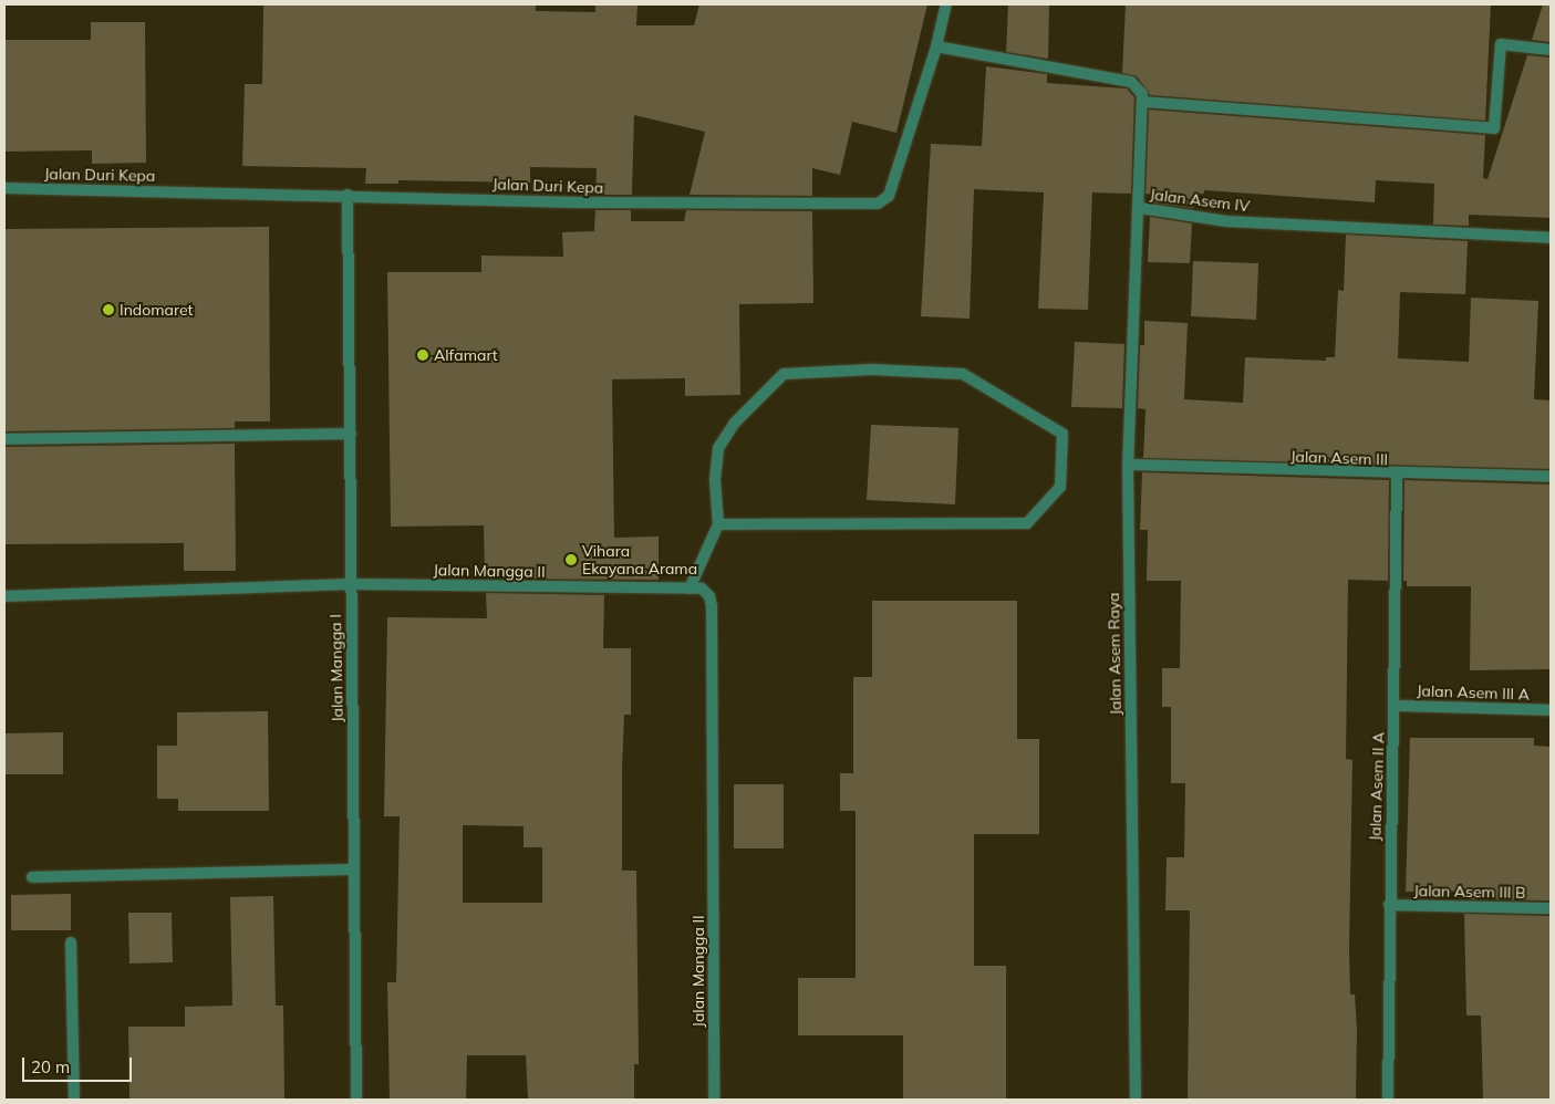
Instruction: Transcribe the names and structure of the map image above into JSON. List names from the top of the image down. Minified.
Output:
{"streets":{"street":["Jalan Duri Kepa","Jalan Asem IV","Jalan Asem III","Jalan Mangga II","Jalan Asem Raya","Jalan Mangga I","Jalan Asem III A","Jalan Asem II A","Jalan Asem III B"]},"crossings":[["Jalan Asem IV","Jalan Asem Raya"],["Jalan Asem III","Jalan Asem Raya"],["Jalan Asem III","Jalan Asem II A"],["Jalan Mangga II","Jalan Mangga I"],["Jalan Asem III A","Jalan Asem II A"],["Jalan Asem II A","Jalan Asem III B"]],"places":["Indomaret","Alfamart","Vihara Ekayana Arama"],"scale_bar":"20 m"}
